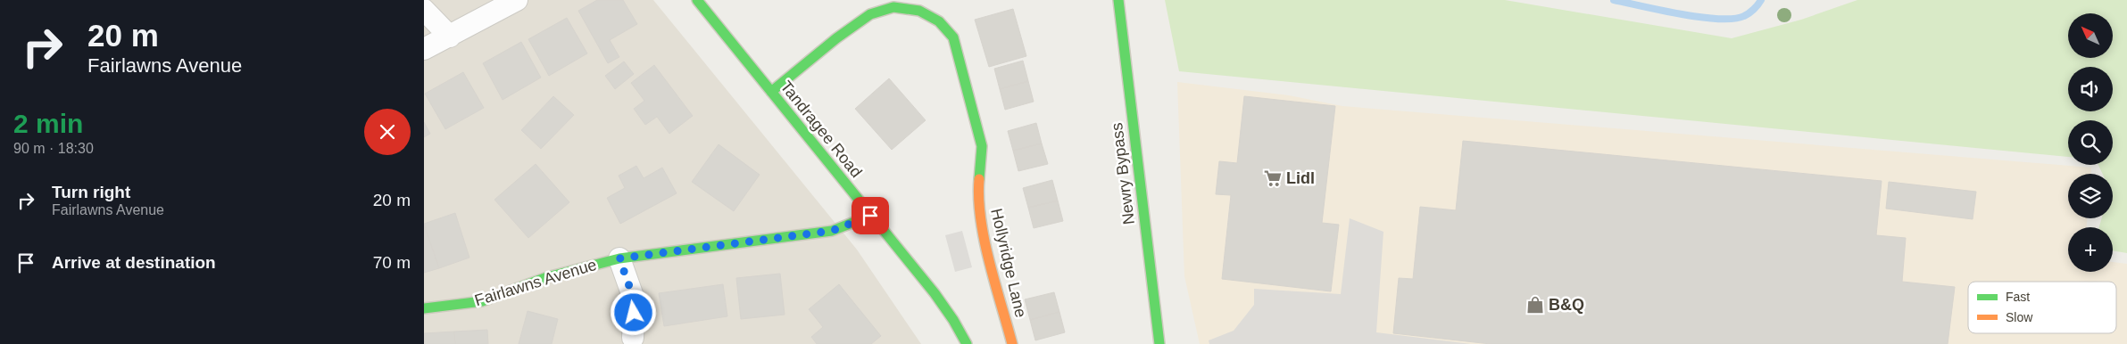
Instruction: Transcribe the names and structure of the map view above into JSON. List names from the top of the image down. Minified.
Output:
{"streets":{"main road":["Tandragee Road","Newry Bypass","Hollyridge Lane","Fairlawns Avenue"]},"crossings":[["Tandragee Road","Hollyridge Lane"],["Tandragee Road","Fairlawns Avenue"]],"places":{"supermarket":["Lidl"],"shop":["B&Q"]},"legend":["Fast","Slow"],"north":"top left","page":{"turn":["20 m","Fairlawns Avenue"],"map_buttons":"+","heading":["2 min","90 m · 18:30"],"list":[{"name":"Turn right","note":"Fairlawns Avenue","value":"20 m"},{"name":"Arrive at destination","value":"70 m"}]}}
